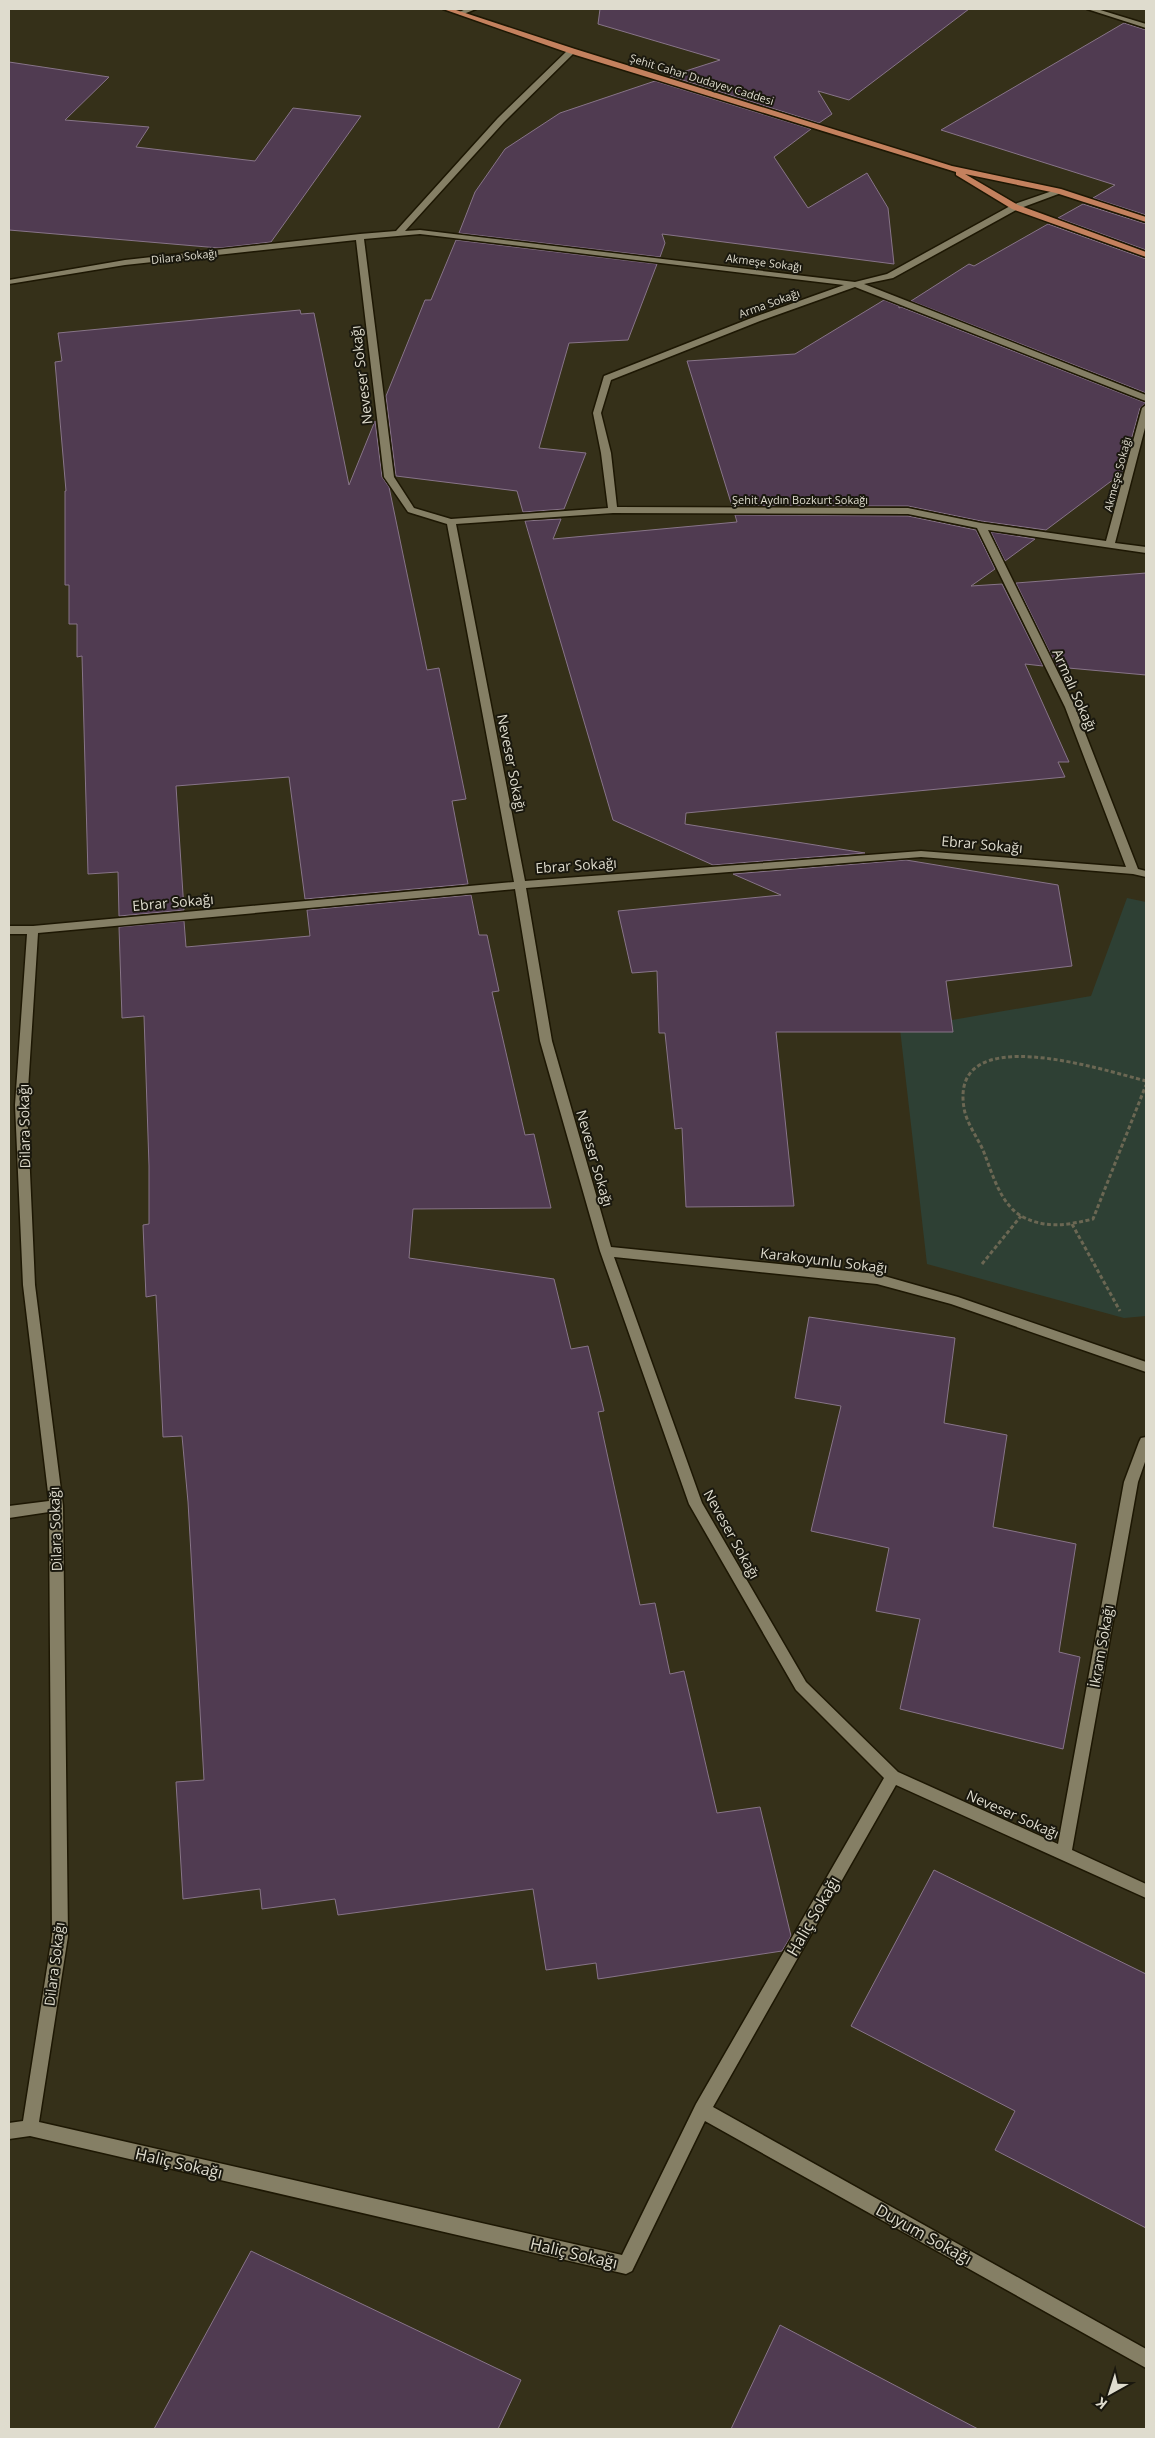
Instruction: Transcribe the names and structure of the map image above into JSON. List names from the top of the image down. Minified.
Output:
{"streets":{"main road":["Şehit Cahar Dudayev Caddesi"],"street":["Dilara Sokağı","Akmeşe Sokağı","Arma Sokağı","Neveser Sokağı","Şehit Aydın Bozkurt Sokağı","Armalı Sokağı","Ebrar Sokağı","Karakoyunlu Sokağı","İkram Sokağı","Haliç Sokağı","Duyum Sokağı"]},"crossings":[["Şehit Cahar Dudayev Caddesi","Arma Sokağı"],["Dilara Sokağı","Akmeşe Sokağı"],["Dilara Sokağı","Neveser Sokağı"],["Dilara Sokağı","Ebrar Sokağı"],["Dilara Sokağı","Haliç Sokağı"],["Akmeşe Sokağı","Arma Sokağı"],["Akmeşe Sokağı","Neveser Sokağı"],["Akmeşe Sokağı","Şehit Aydın Bozkurt Sokağı"],["Arma Sokağı","Şehit Aydın Bozkurt Sokağı"],["Neveser Sokağı","Şehit Aydın Bozkurt Sokağı"],["Neveser Sokağı","Ebrar Sokağı"],["Neveser Sokağı","Karakoyunlu Sokağı"],["Neveser Sokağı","İkram Sokağı"],["Neveser Sokağı","Haliç Sokağı"],["Şehit Aydın Bozkurt Sokağı","Armalı Sokağı"],["Armalı Sokağı","Ebrar Sokağı"],["Haliç Sokağı","Duyum Sokağı"]],"north":"bottom left"}
